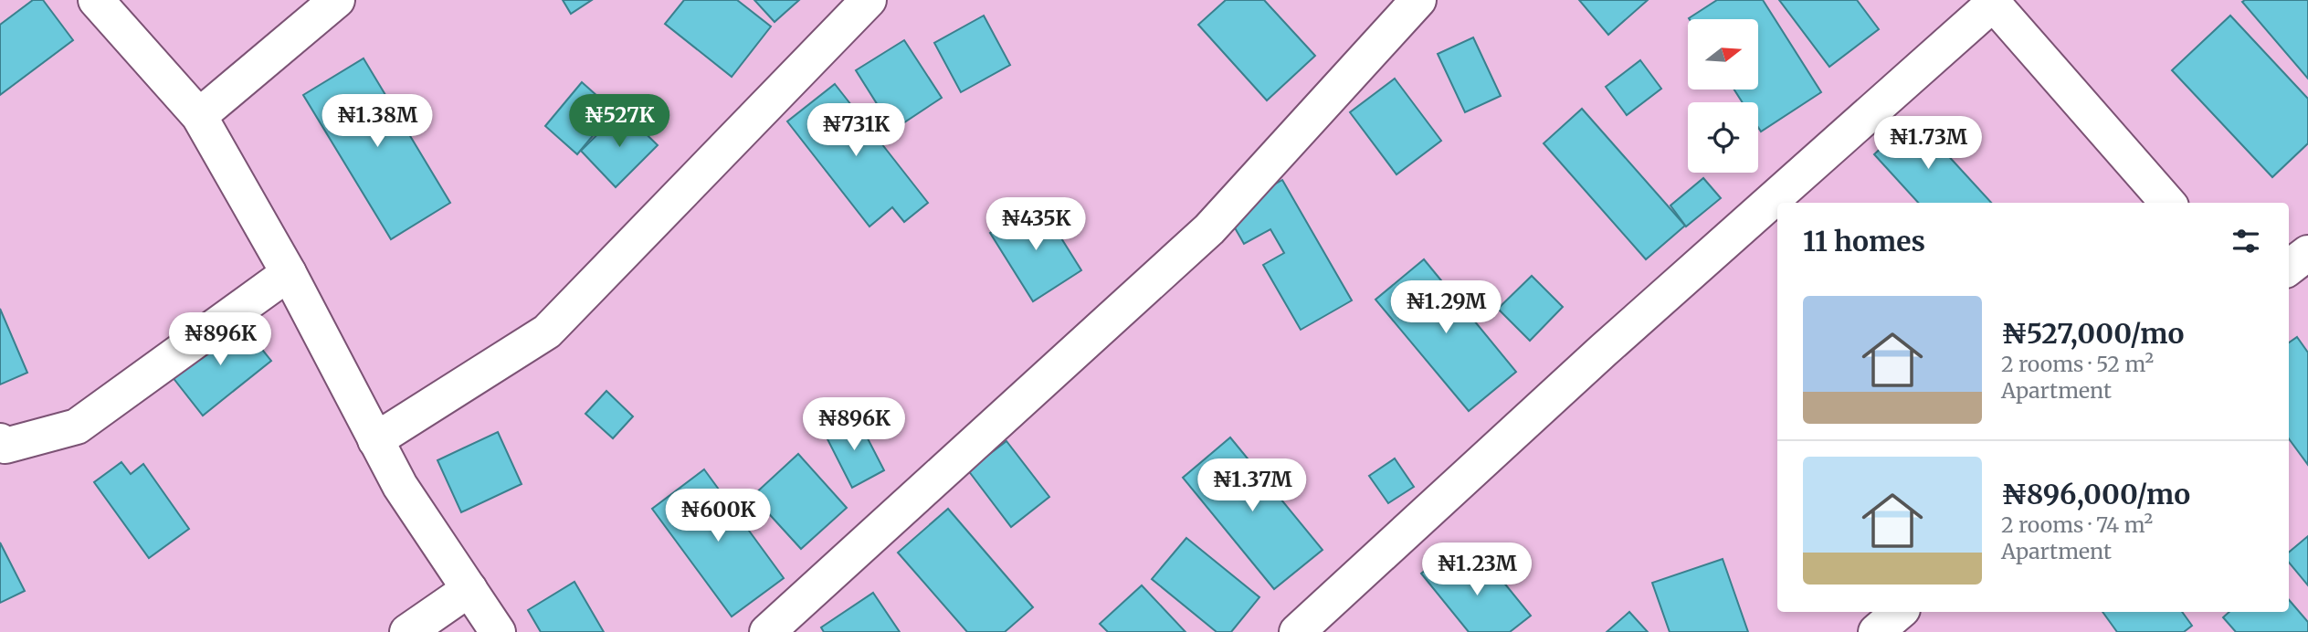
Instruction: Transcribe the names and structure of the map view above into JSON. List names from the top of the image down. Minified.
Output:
{"north":"right","page":{"price":["₦1.38M","₦527K","₦731K","₦1.73M","₦435K","₦1.29M","₦896K","₦896K","₦1.37M","₦600K","₦1.23M"],"heading":"11 homes","list":[{"name":"₦527,000/mo","note":"2 rooms · 52 m² · Apartment"},{"name":"₦896,000/mo","note":"2 rooms · 74 m² · Apartment"}]}}
